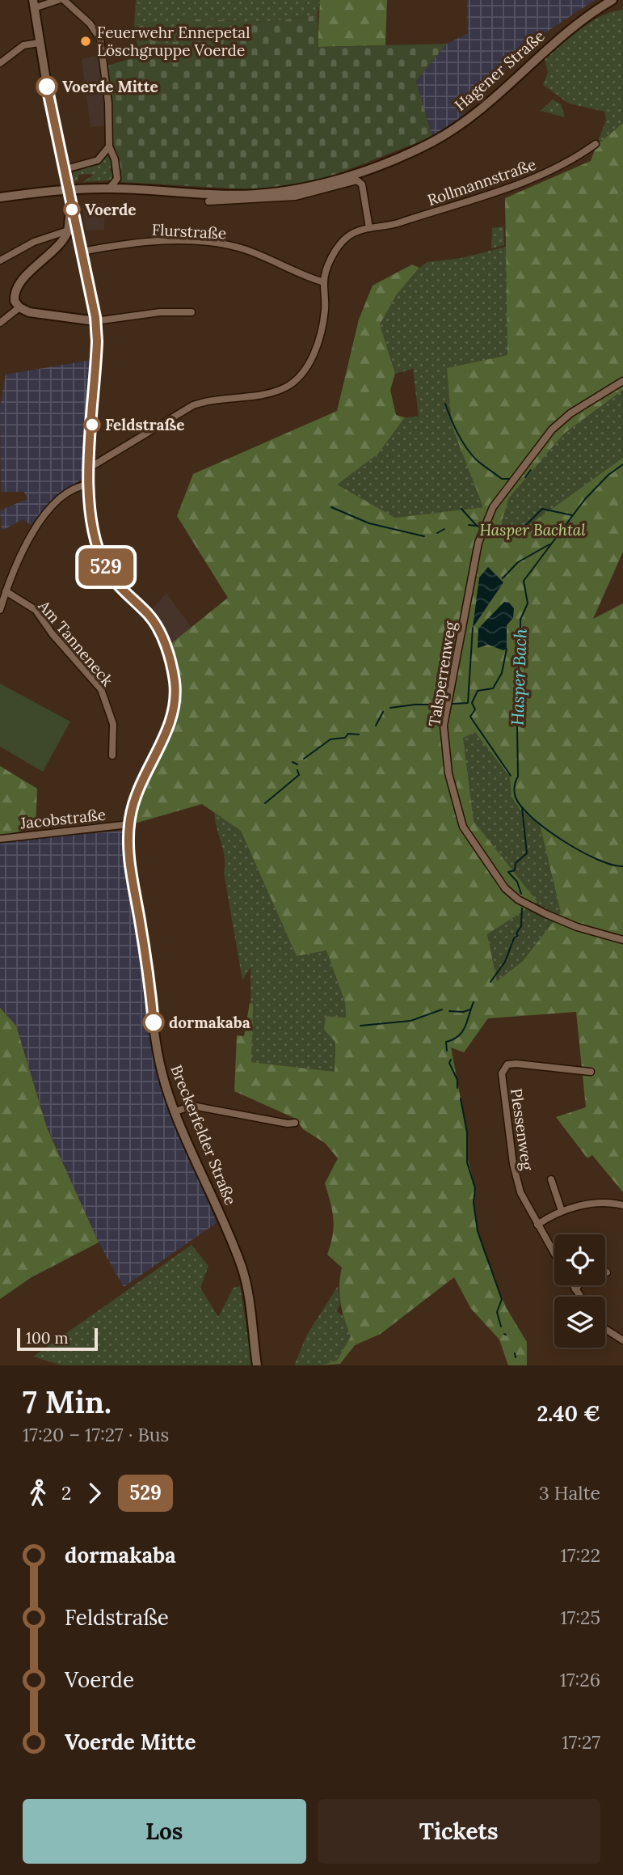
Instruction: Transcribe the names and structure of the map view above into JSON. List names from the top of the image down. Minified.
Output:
{"streets":{"main road":["Hagener Straße","Breckerfelder Straße"],"street":["Rollmannstraße","Flurstraße","Am Tanneneck","Talsperrenweg","Jacobstraße","Plessenweg"]},"crossings":[["Flurstraße","Breckerfelder Straße"],["Jacobstraße","Breckerfelder Straße"]],"water":["Hasper Bach"],"parks":["Hasper Bachtal"],"places":["Feuerwehr Ennepetal Löschgruppe Voerde","Voerde Mitte","Voerde","Feldstraße","dormakaba"],"lines":["bus line 529"],"scale_bar":"100 m","page":{"on_map":"529","scale":"100 m","heading":["7 Min.","17:20 – 17:27 · Bus","2.40 €"],"legs":["2","529","3 Halte"],"list":[{"name":"dormakaba","value":"17:22"},{"name":"Feldstraße","value":"17:25"},{"name":"Voerde","value":"17:26"},{"name":"Voerde Mitte","value":"17:27"}],"buttons":["Los","Tickets"]}}
